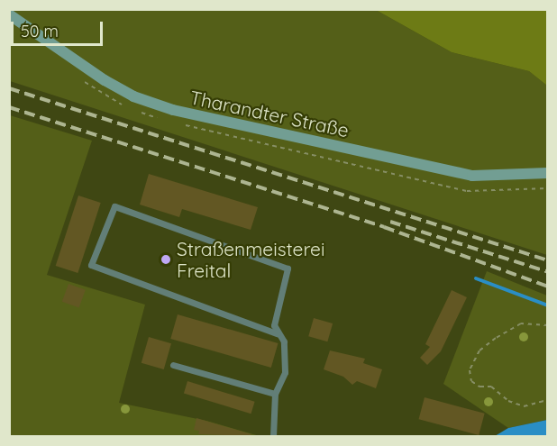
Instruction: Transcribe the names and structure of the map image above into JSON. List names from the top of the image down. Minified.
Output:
{"streets":{"main road":["Tharandter Straße"]},"places":["Straßenmeisterei Freital"],"scale_bar":"50 m"}
